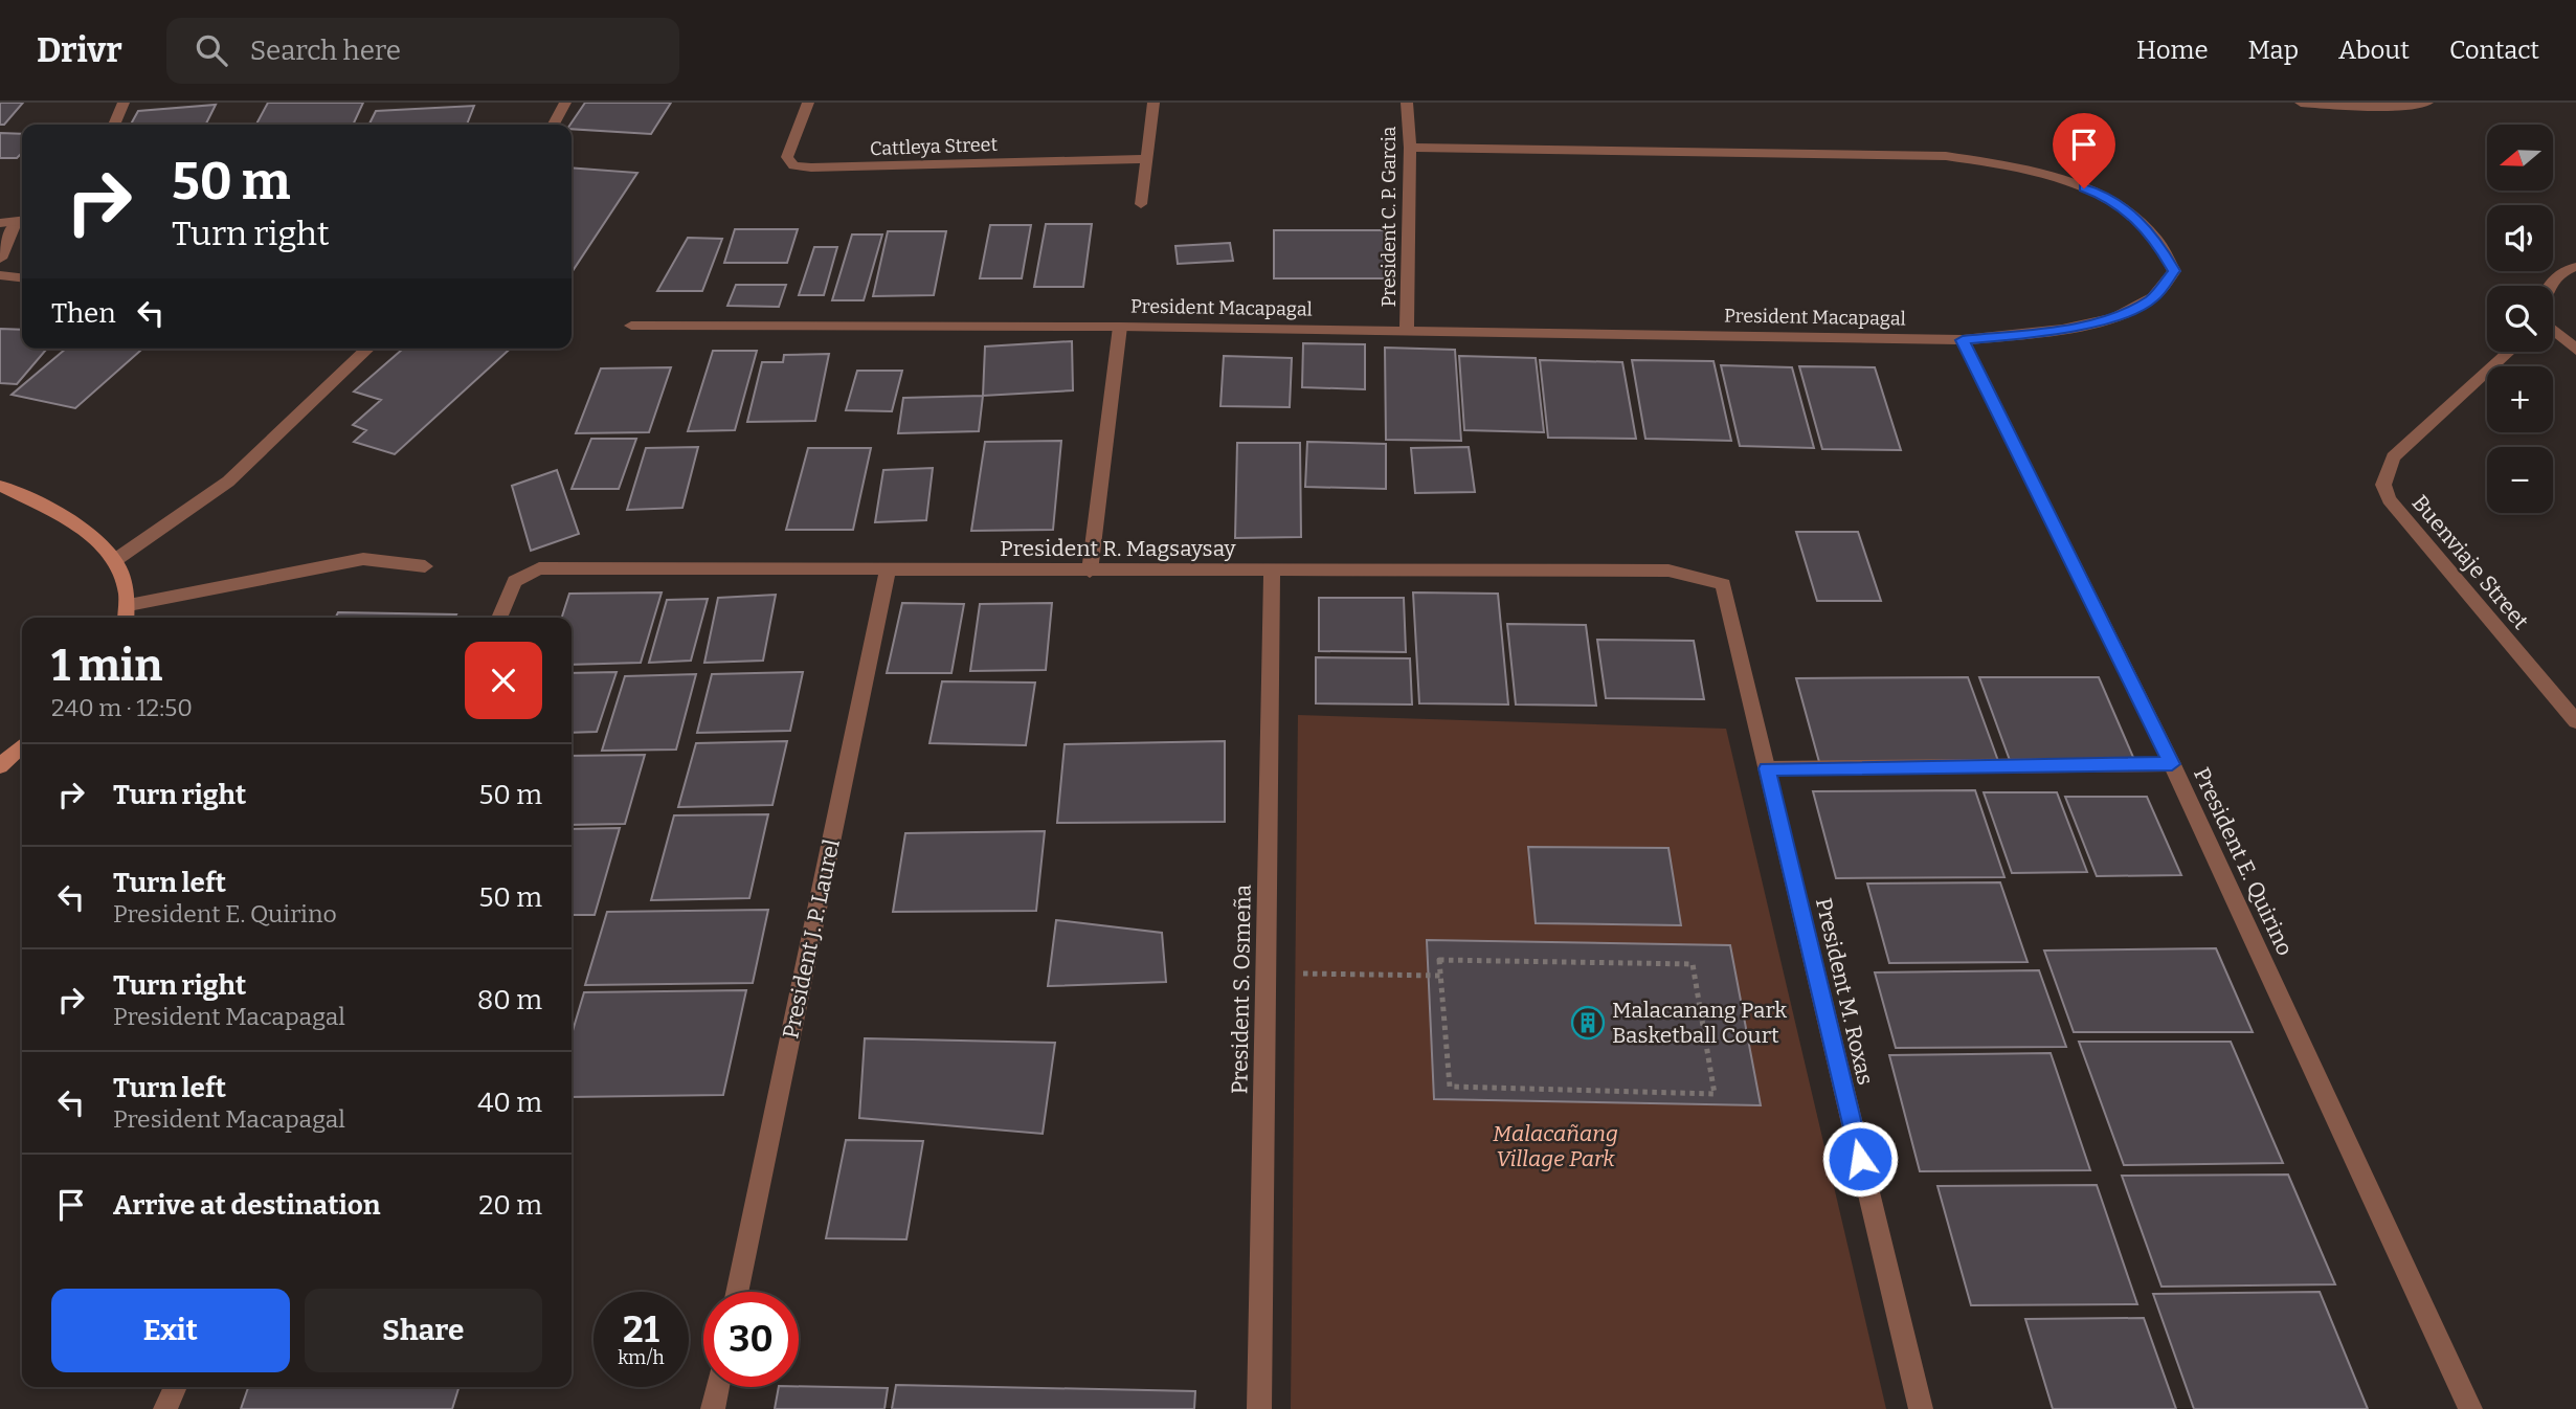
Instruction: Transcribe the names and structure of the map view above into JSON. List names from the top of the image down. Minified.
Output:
{"streets":{"street":["Cattleya Street","President C. P. Garcia","President Macapagal","President R. Magsaysay","Buenviaje Street","President E. Quirino","President J. P. Laurel","President S. Osmeña","President M. Roxas"]},"crossings":[["President C. P. Garcia","President Macapagal"],["President Macapagal","President E. Quirino"],["President R. Magsaysay","President J. P. Laurel"],["President R. Magsaysay","President S. Osmeña"],["President R. Magsaysay","President M. Roxas"]],"parks":["Malacañang Village Park"],"places":{"building":["Malacanang Park Basketball Court"]},"north":"left","page":{"header":"Drivr","search":"Search here","nav":["Home","Map","About","Contact"],"map_buttons":["+","−"],"turn":["50 m","Turn right"],"then":"Then","heading":["1 min","240 m · 12:50"],"list":[{"name":"Turn right","value":"50 m"},{"name":"Turn left","note":"President E. Quirino","value":"50 m"},{"name":"Turn right","note":"President Macapagal","value":"80 m"},{"name":"Turn left","note":"President Macapagal","value":"40 m"},{"name":"Arrive at destination","value":"20 m"}],"buttons":["Exit","Share"],"speed":"21 km/h","limit":"30"}}
